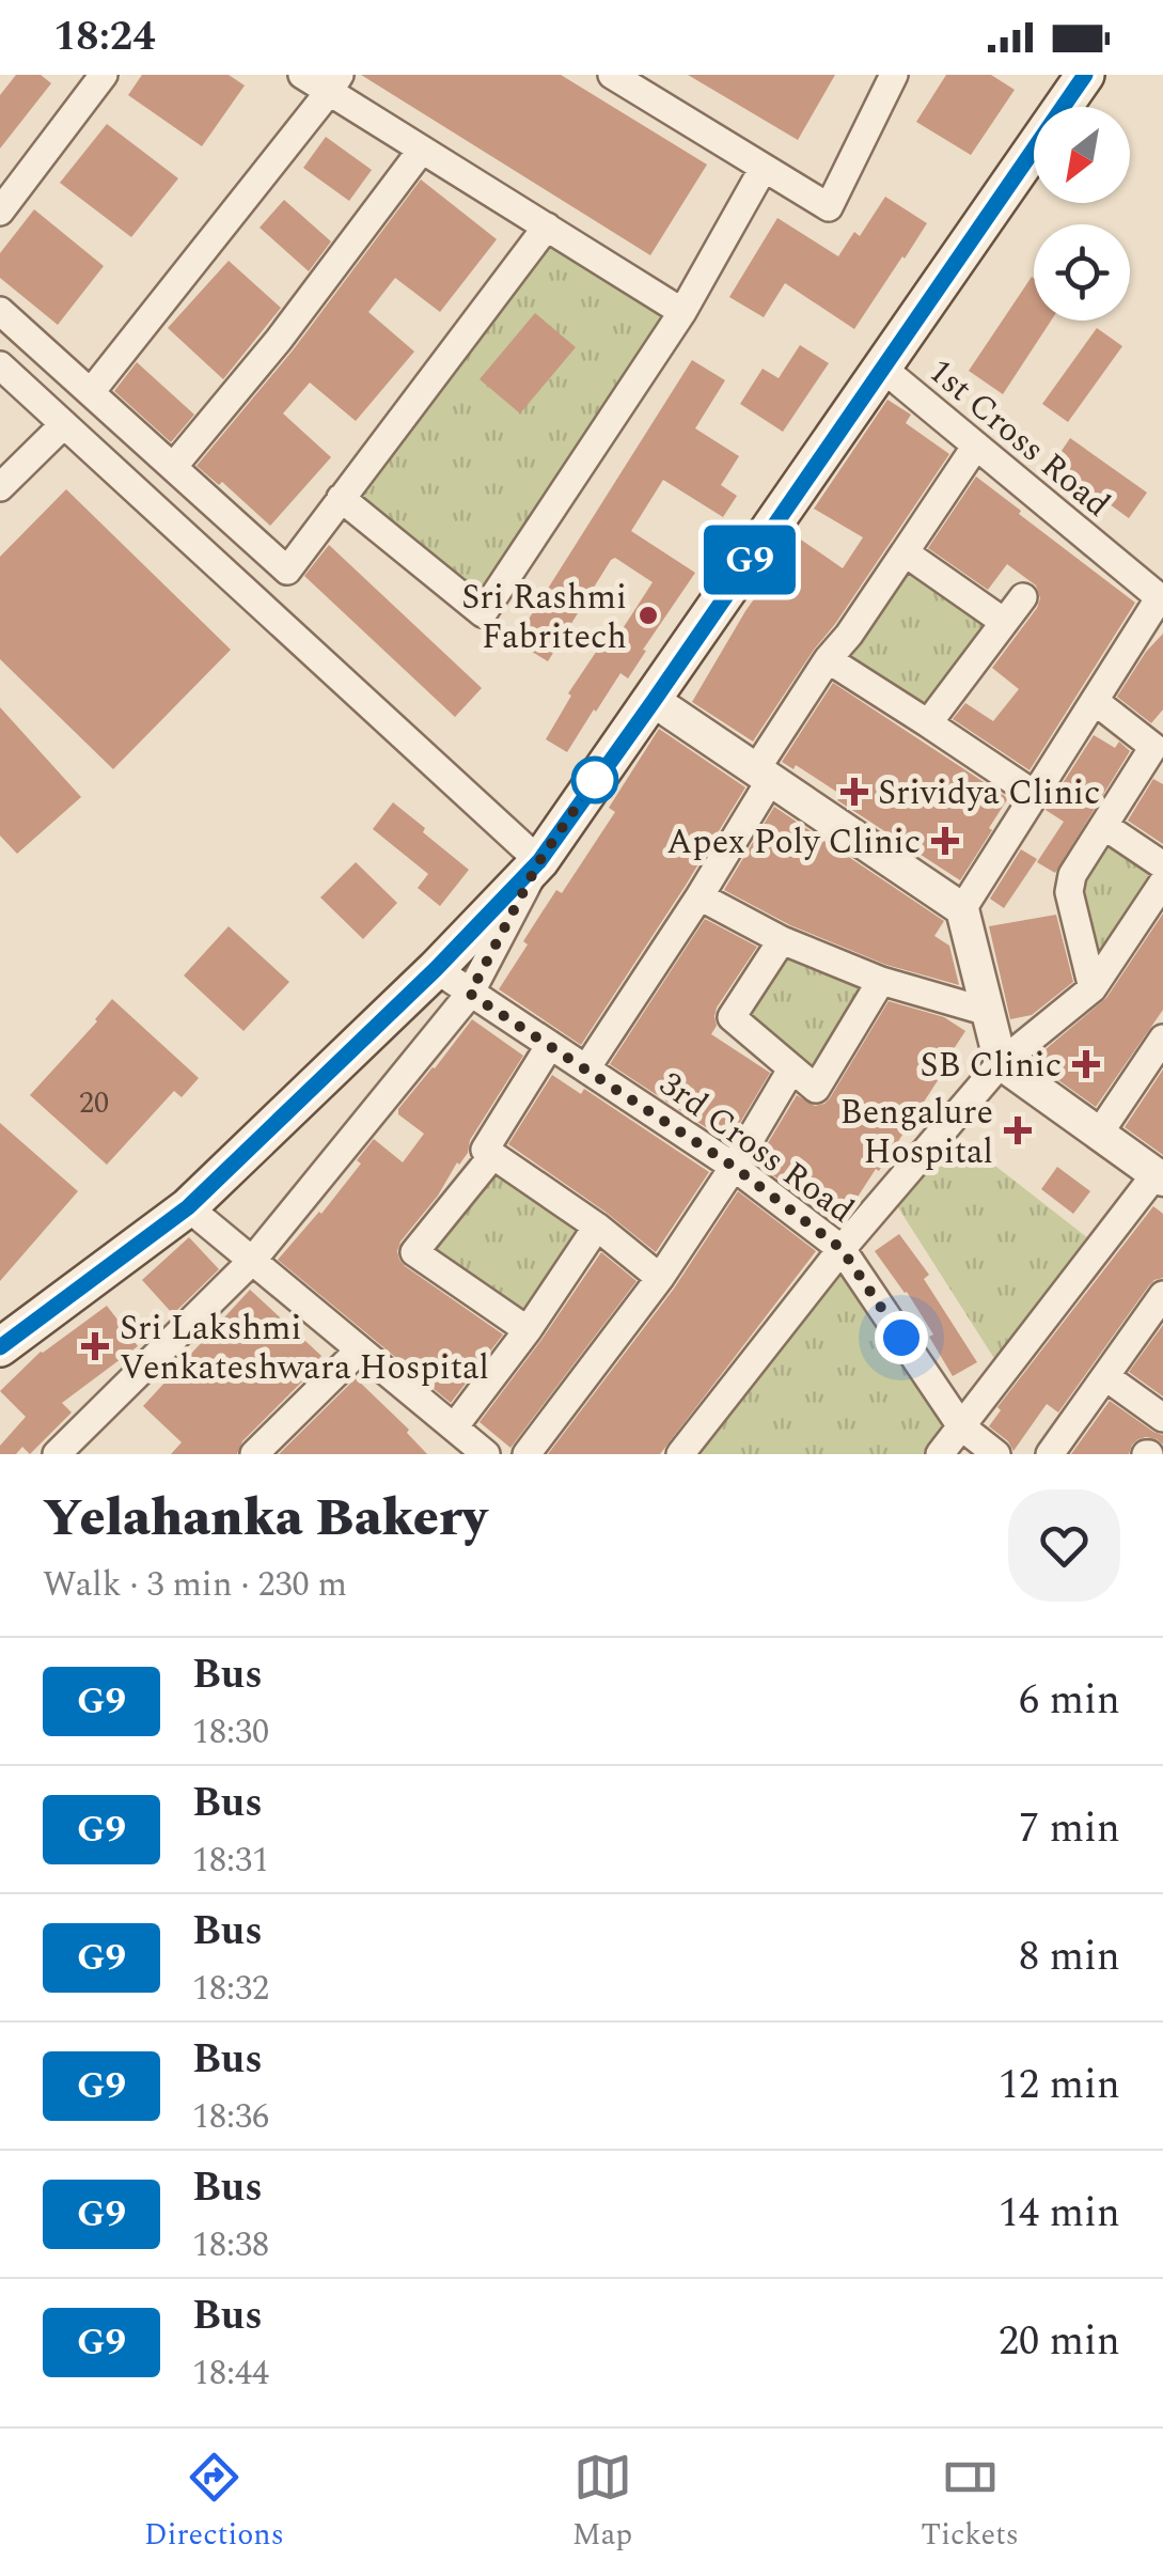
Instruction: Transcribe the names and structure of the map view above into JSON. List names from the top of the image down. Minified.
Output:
{"streets":{"street":["1st Cross Road","3rd Cross Road"]},"places":{"other":["Sri Rashmi Fabritech"],"health":["Srividya Clinic","Apex Poly Clinic","SB Clinic","Bengalure Hospital","Sri Lakshmi Venkateshwara Hospital"]},"lines":["bus line G9"],"house_numbers":["20"],"north":"bottom left","page":{"status":"18:24","on_map":"G9","heading":["Yelahanka Bakery","Walk · 3 min · 230 m"],"list":[{"mark":"G9","name":"Bus","note":"18:30","value":"6 min"},{"mark":"G9","name":"Bus","note":"18:31","value":"7 min"},{"mark":"G9","name":"Bus","note":"18:32","value":"8 min"},{"mark":"G9","name":"Bus","note":"18:36","value":"12 min"},{"mark":"G9","name":"Bus","note":"18:38","value":"14 min"},{"mark":"G9","name":"Bus","note":"18:44","value":"20 min"}],"tabs":["Directions","Map","Tickets"]}}
